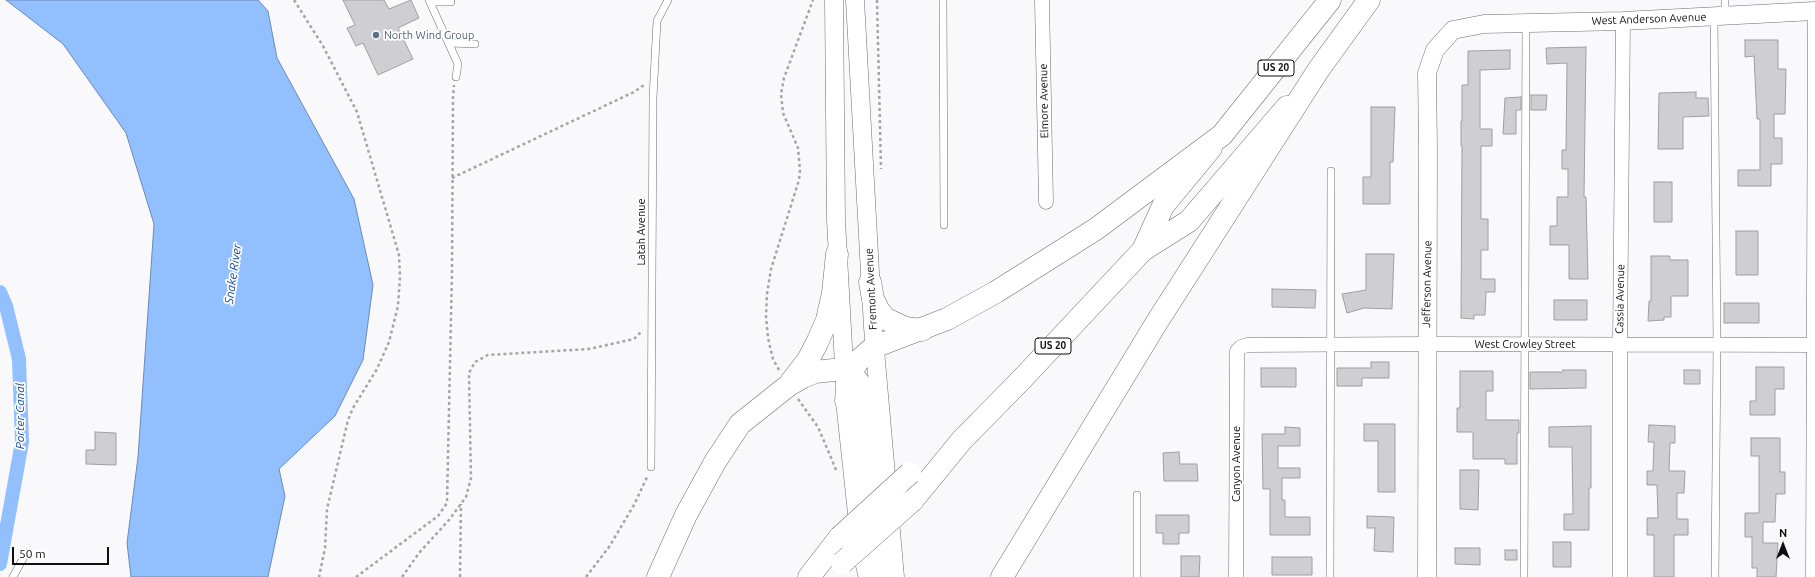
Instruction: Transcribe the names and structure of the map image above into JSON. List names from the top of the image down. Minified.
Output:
{"streets":{"highway":["US 20"],"street":["West Anderson Avenue","Elmore Avenue","Jefferson Avenue","Fremont Avenue","Cassia Avenue","West Crowley Street","Canyon Avenue"],"lane":["Latah Avenue"]},"crossings":[["West Anderson Avenue","Jefferson Avenue"],["West Anderson Avenue","Cassia Avenue"],["Jefferson Avenue","West Crowley Street"],["Cassia Avenue","West Crowley Street"],["West Crowley Street","Canyon Avenue"]],"water":["Snake River","Porter Canal"],"places":["North Wind Group"],"scale_bar":"50 m","north":"top"}
